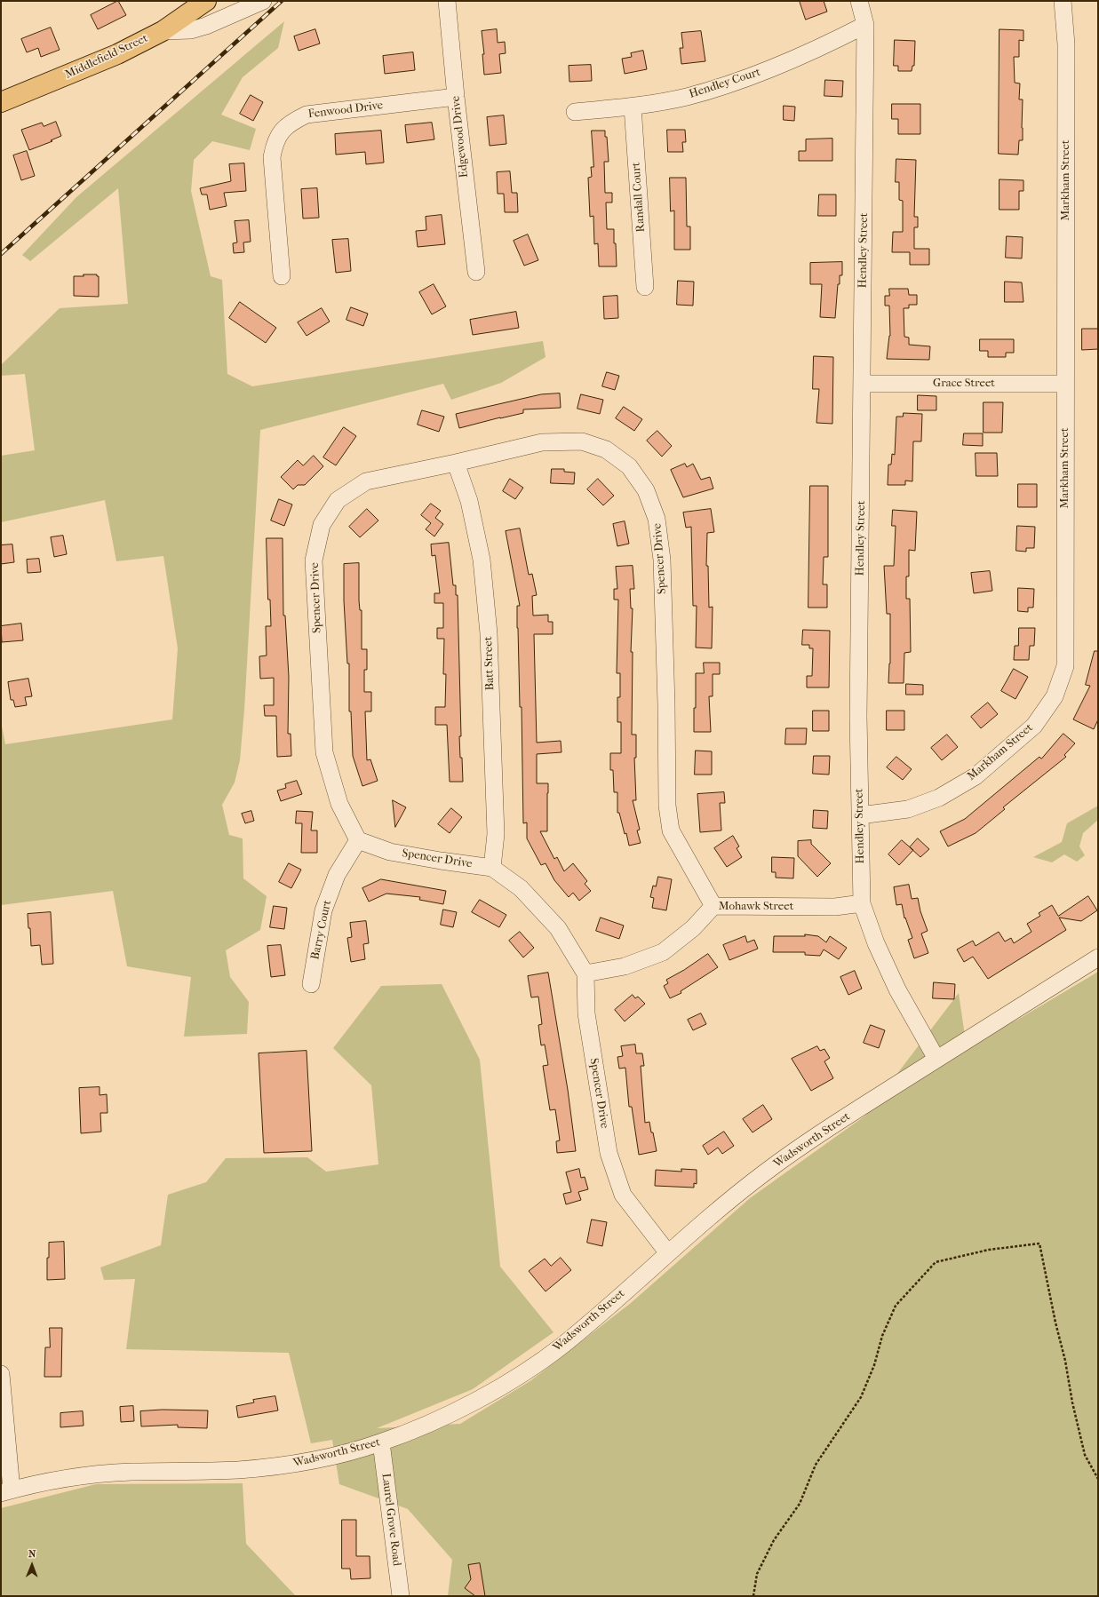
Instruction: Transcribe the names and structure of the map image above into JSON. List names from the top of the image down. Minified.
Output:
{"streets":{"main road":["Middlefield Street"],"street":["Hendley Court","Fenwood Drive","Edgewood Drive","Markham Street","Randall Court","Hendley Street","Grace Street","Spencer Drive","Batt Street","Mohawk Street","Barry Court","Wadsworth Street","Laurel Grove Road"]},"crossings":[["Hendley Court","Randall Court"],["Hendley Court","Hendley Street"],["Fenwood Drive","Edgewood Drive"],["Markham Street","Hendley Street"],["Markham Street","Grace Street"],["Hendley Street","Grace Street"],["Hendley Street","Mohawk Street"],["Hendley Street","Wadsworth Street"],["Spencer Drive","Batt Street"],["Spencer Drive","Mohawk Street"],["Spencer Drive","Barry Court"],["Spencer Drive","Wadsworth Street"],["Wadsworth Street","Laurel Grove Road"]],"north":"top"}
